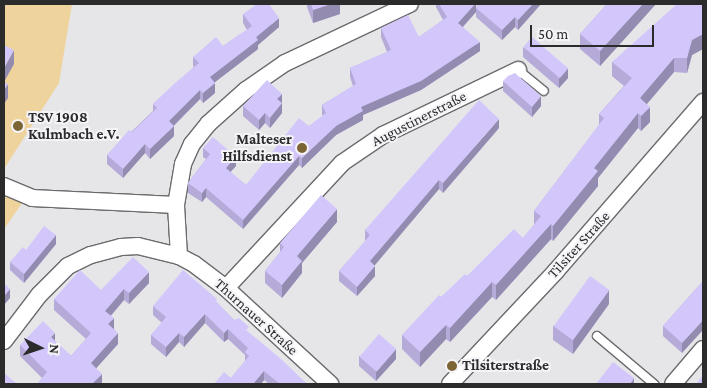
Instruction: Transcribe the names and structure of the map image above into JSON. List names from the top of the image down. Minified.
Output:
{"streets":{"street":["Augustinerstraße","Tilsiter Straße","Thurnauer Straße"]},"crossings":[["Augustinerstraße","Thurnauer Straße"]],"places":["TSV 1908 Kulmbach e.V.","Malteser Hilfsdienst","Tilsiterstraße"],"scale_bar":"50 m","north":"right"}
